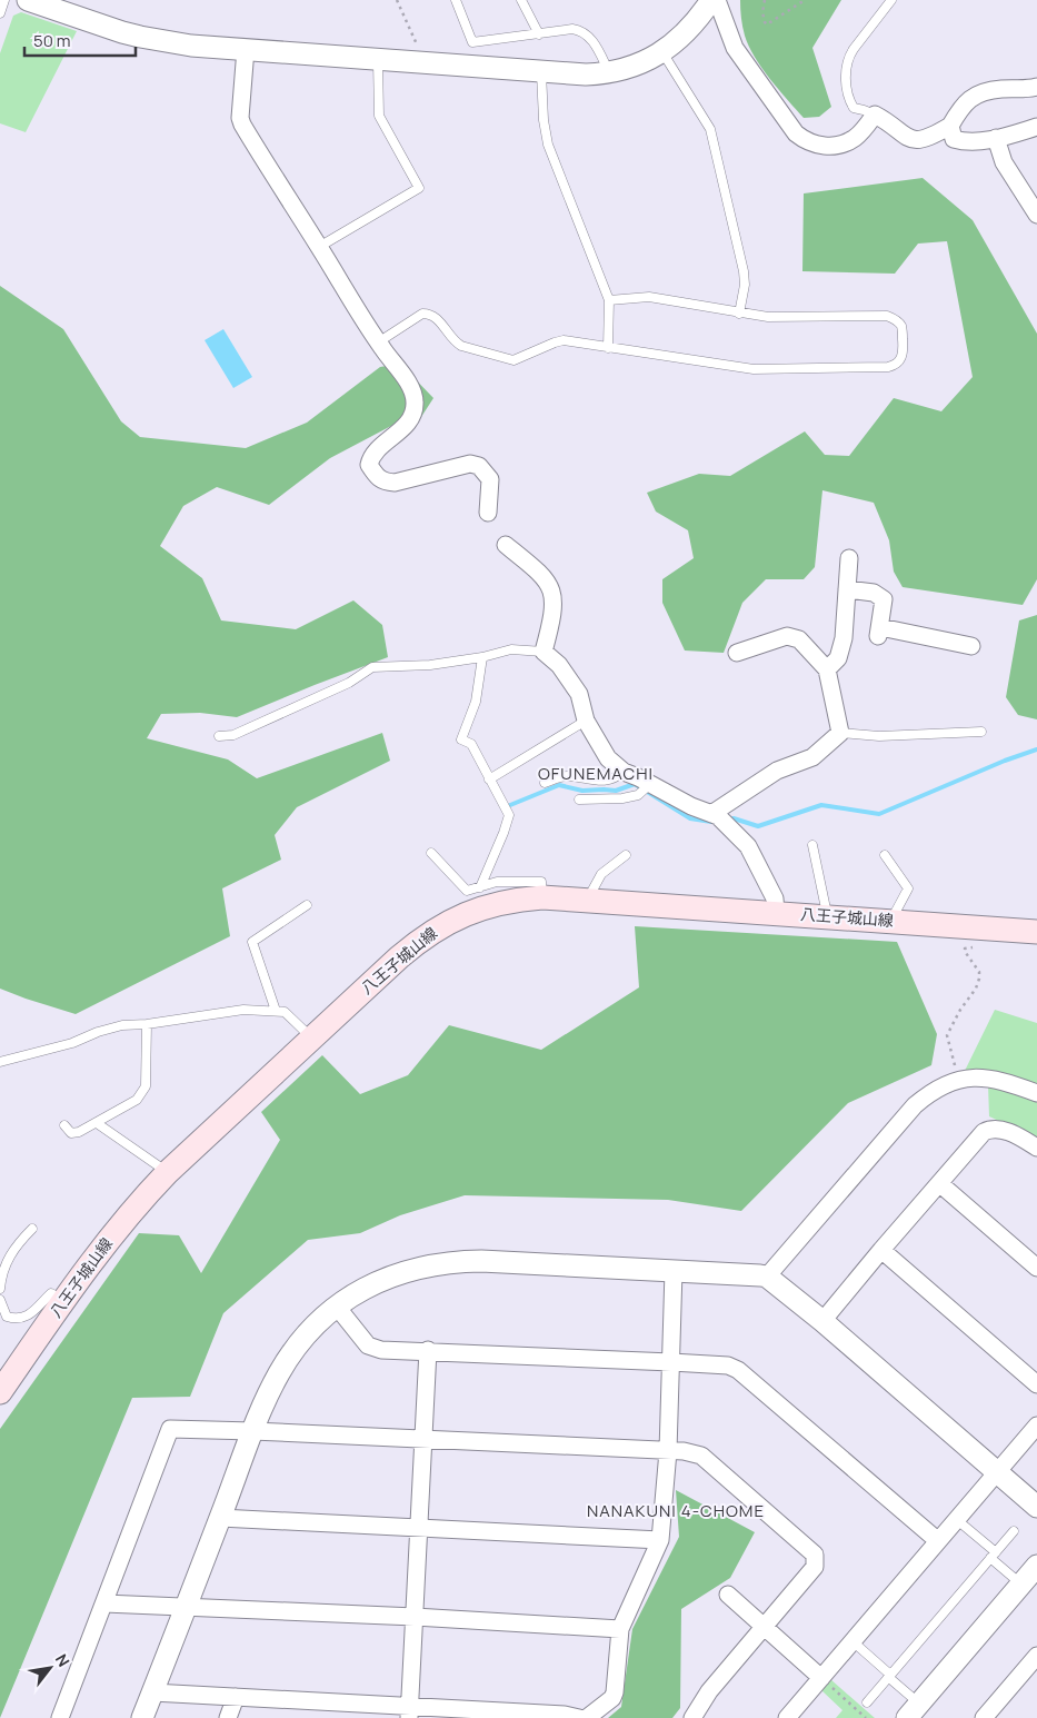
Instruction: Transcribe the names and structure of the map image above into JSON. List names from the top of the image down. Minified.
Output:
{"streets":{"main road":["八王子城山線"]},"districts":["OFUNEMACHI","NANAKUNI 4-CHOME"],"scale_bar":"50 m","north":"top right"}
